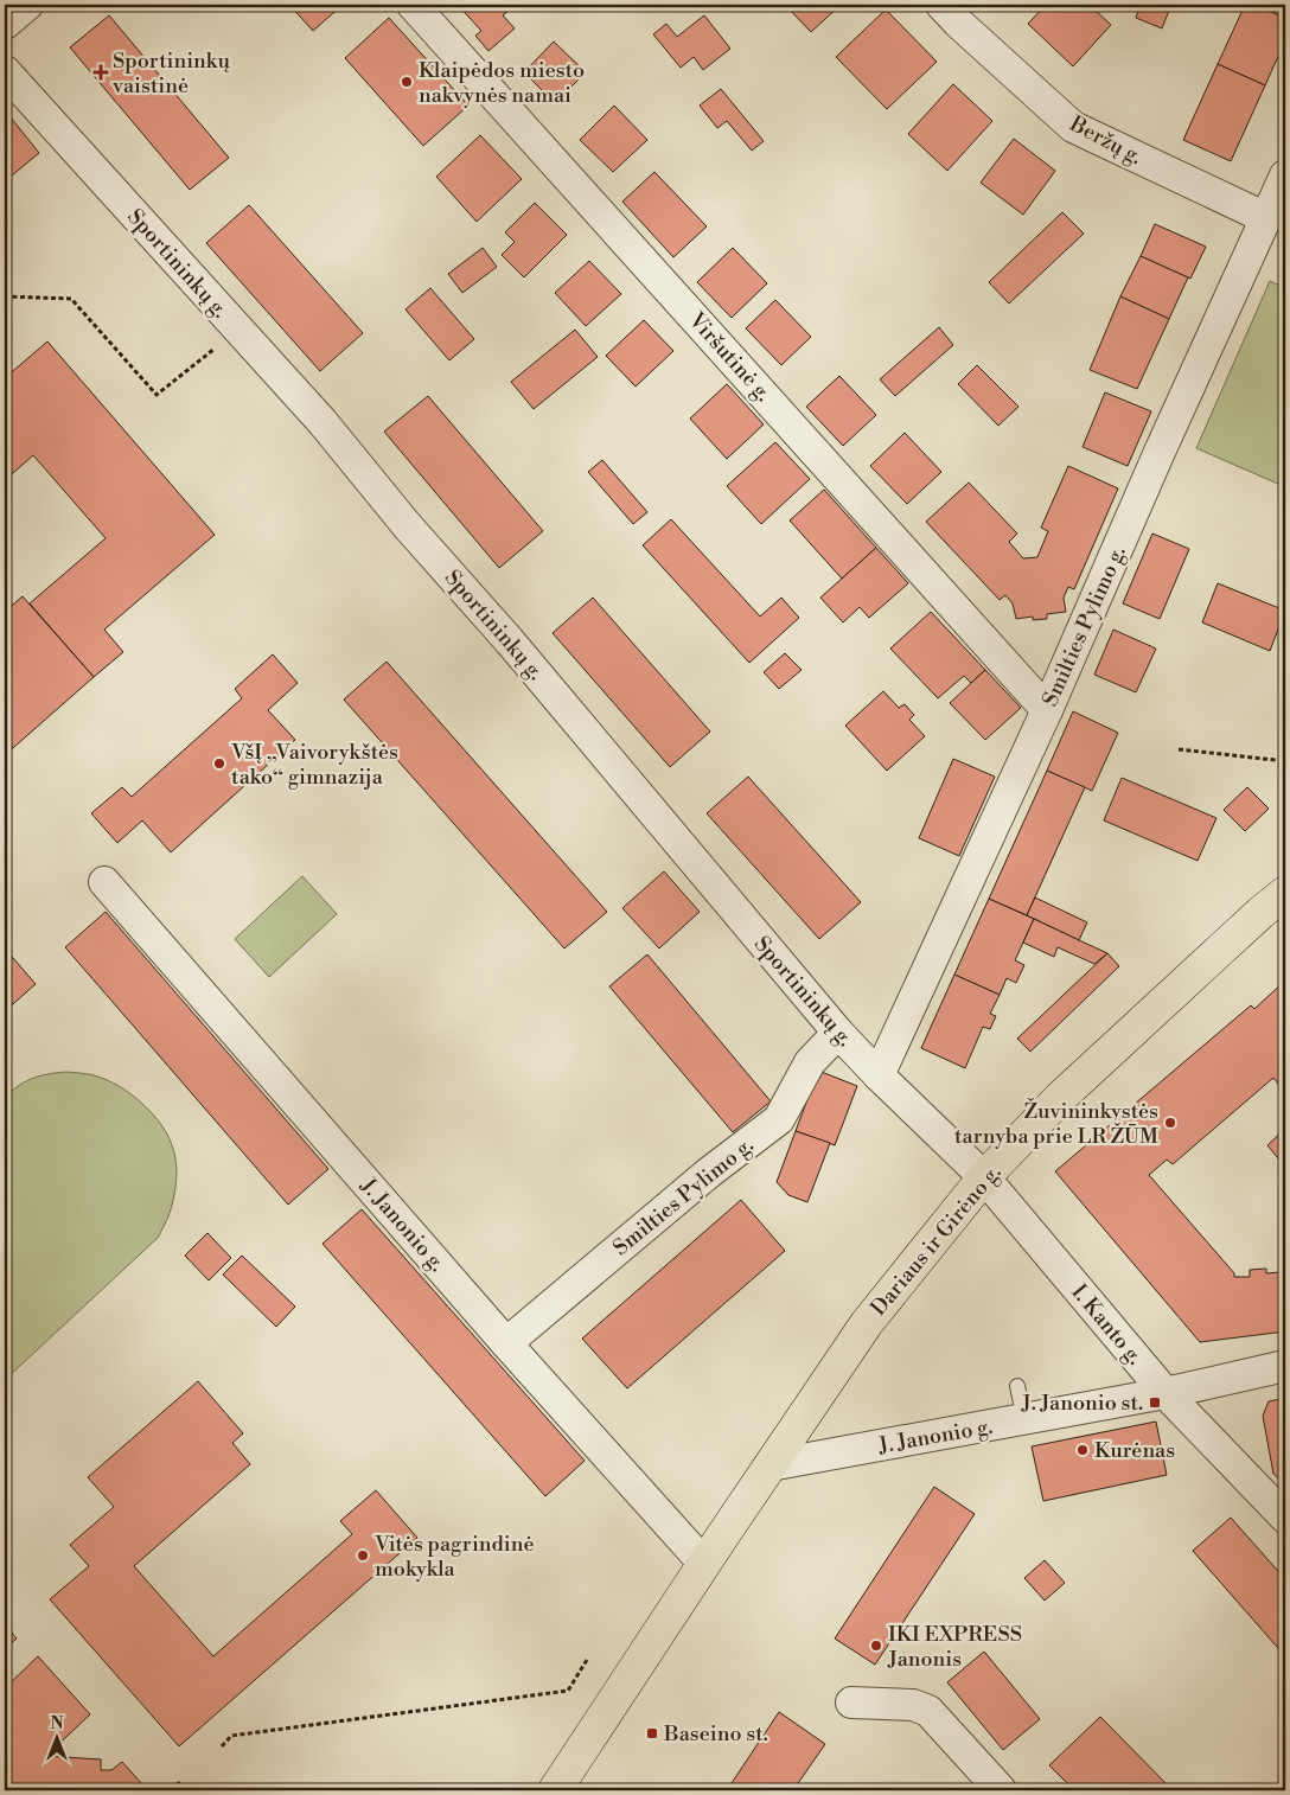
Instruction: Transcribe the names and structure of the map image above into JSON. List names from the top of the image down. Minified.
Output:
{"streets":{"main road":["Dariaus ir Girėno g."],"street":["Beržų g.","Sportininkų g.","Viršutinė g.","Smilties Pylimo g.","J. Janonio g.","I. Kanto g."]},"crossings":[["Beržų g.","Smilties Pylimo g."],["Sportininkų g.","Smilties Pylimo g."],["Sportininkų g.","Dariaus ir Girėno g."],["Sportininkų g.","I. Kanto g."],["Viršutinė g.","Smilties Pylimo g."],["Smilties Pylimo g.","J. Janonio g."],["J. Janonio g.","Dariaus ir Girėno g."],["J. Janonio g.","I. Kanto g."],["Dariaus ir Girėno g.","I. Kanto g."]],"places":{"health":["Sportininkų vaistinė"],"other":["Klaipėdos miesto nakvynės namai","VšĮ „Vaivorykštės tako“ gimnazija","Žuvininkystės tarnyba prie LR ŽŪM","Kurėnas","Vitės pagrindinė mokykla","IKI EXPRESS Janonis"],"transit":["J. Janonio st.","Baseino st."]},"north":"top"}
